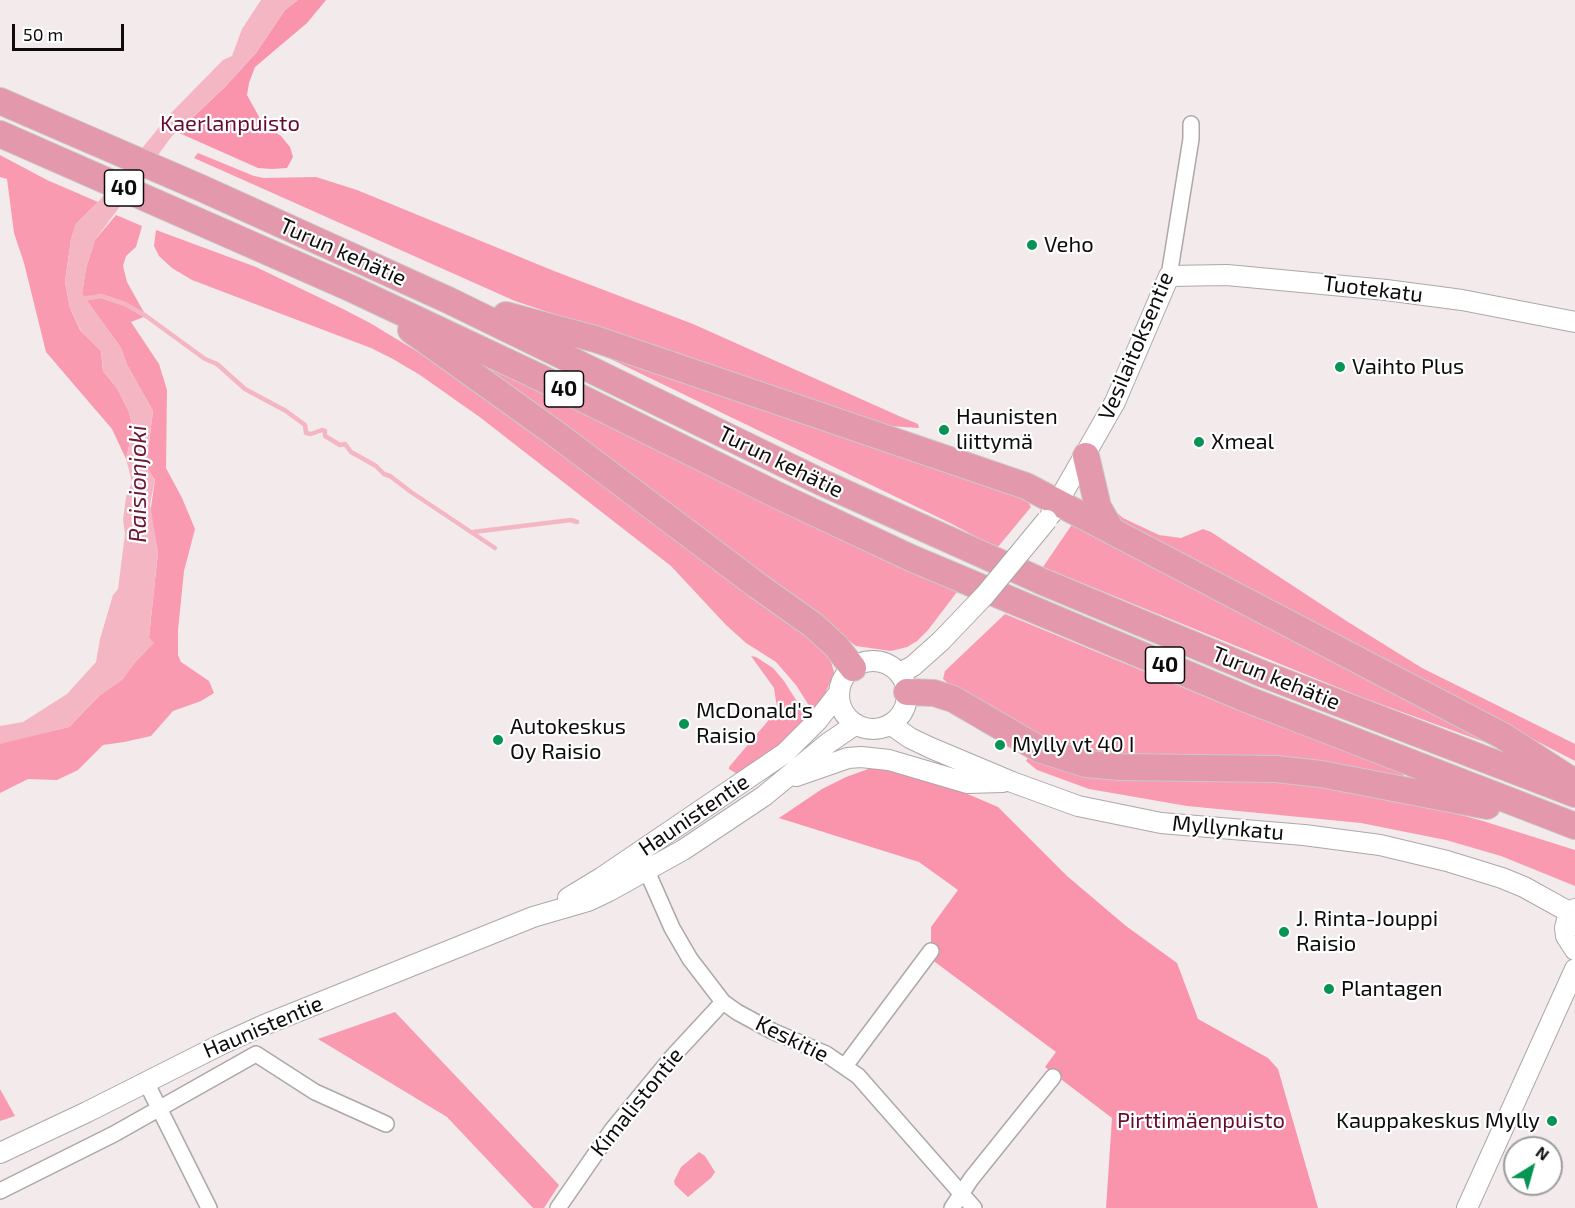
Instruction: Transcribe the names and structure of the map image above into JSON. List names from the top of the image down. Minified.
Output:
{"streets":{"highway":["40","Turun kehätie"],"street":["Tuotekatu","Vesilaitoksentie","Haunistentie","Myllynkatu","Keskitie","Kimalistontie"]},"crossings":[["Tuotekatu","Vesilaitoksentie"],["Haunistentie","Myllynkatu"],["Haunistentie","Keskitie"],["Keskitie","Kimalistontie"]],"water":["Raisionjoki"],"parks":["Kaerlanpuisto","Pirttimäenpuisto"],"places":["Veho","Vaihto Plus","Haunisten liittymä","Xmeal","McDonald's Raisio","Autokeskus Oy Raisio","Mylly vt 40 I","J. Rinta-Jouppi Raisio","Plantagen","Kauppakeskus Mylly"],"scale_bar":"50 m","north":"top right"}
